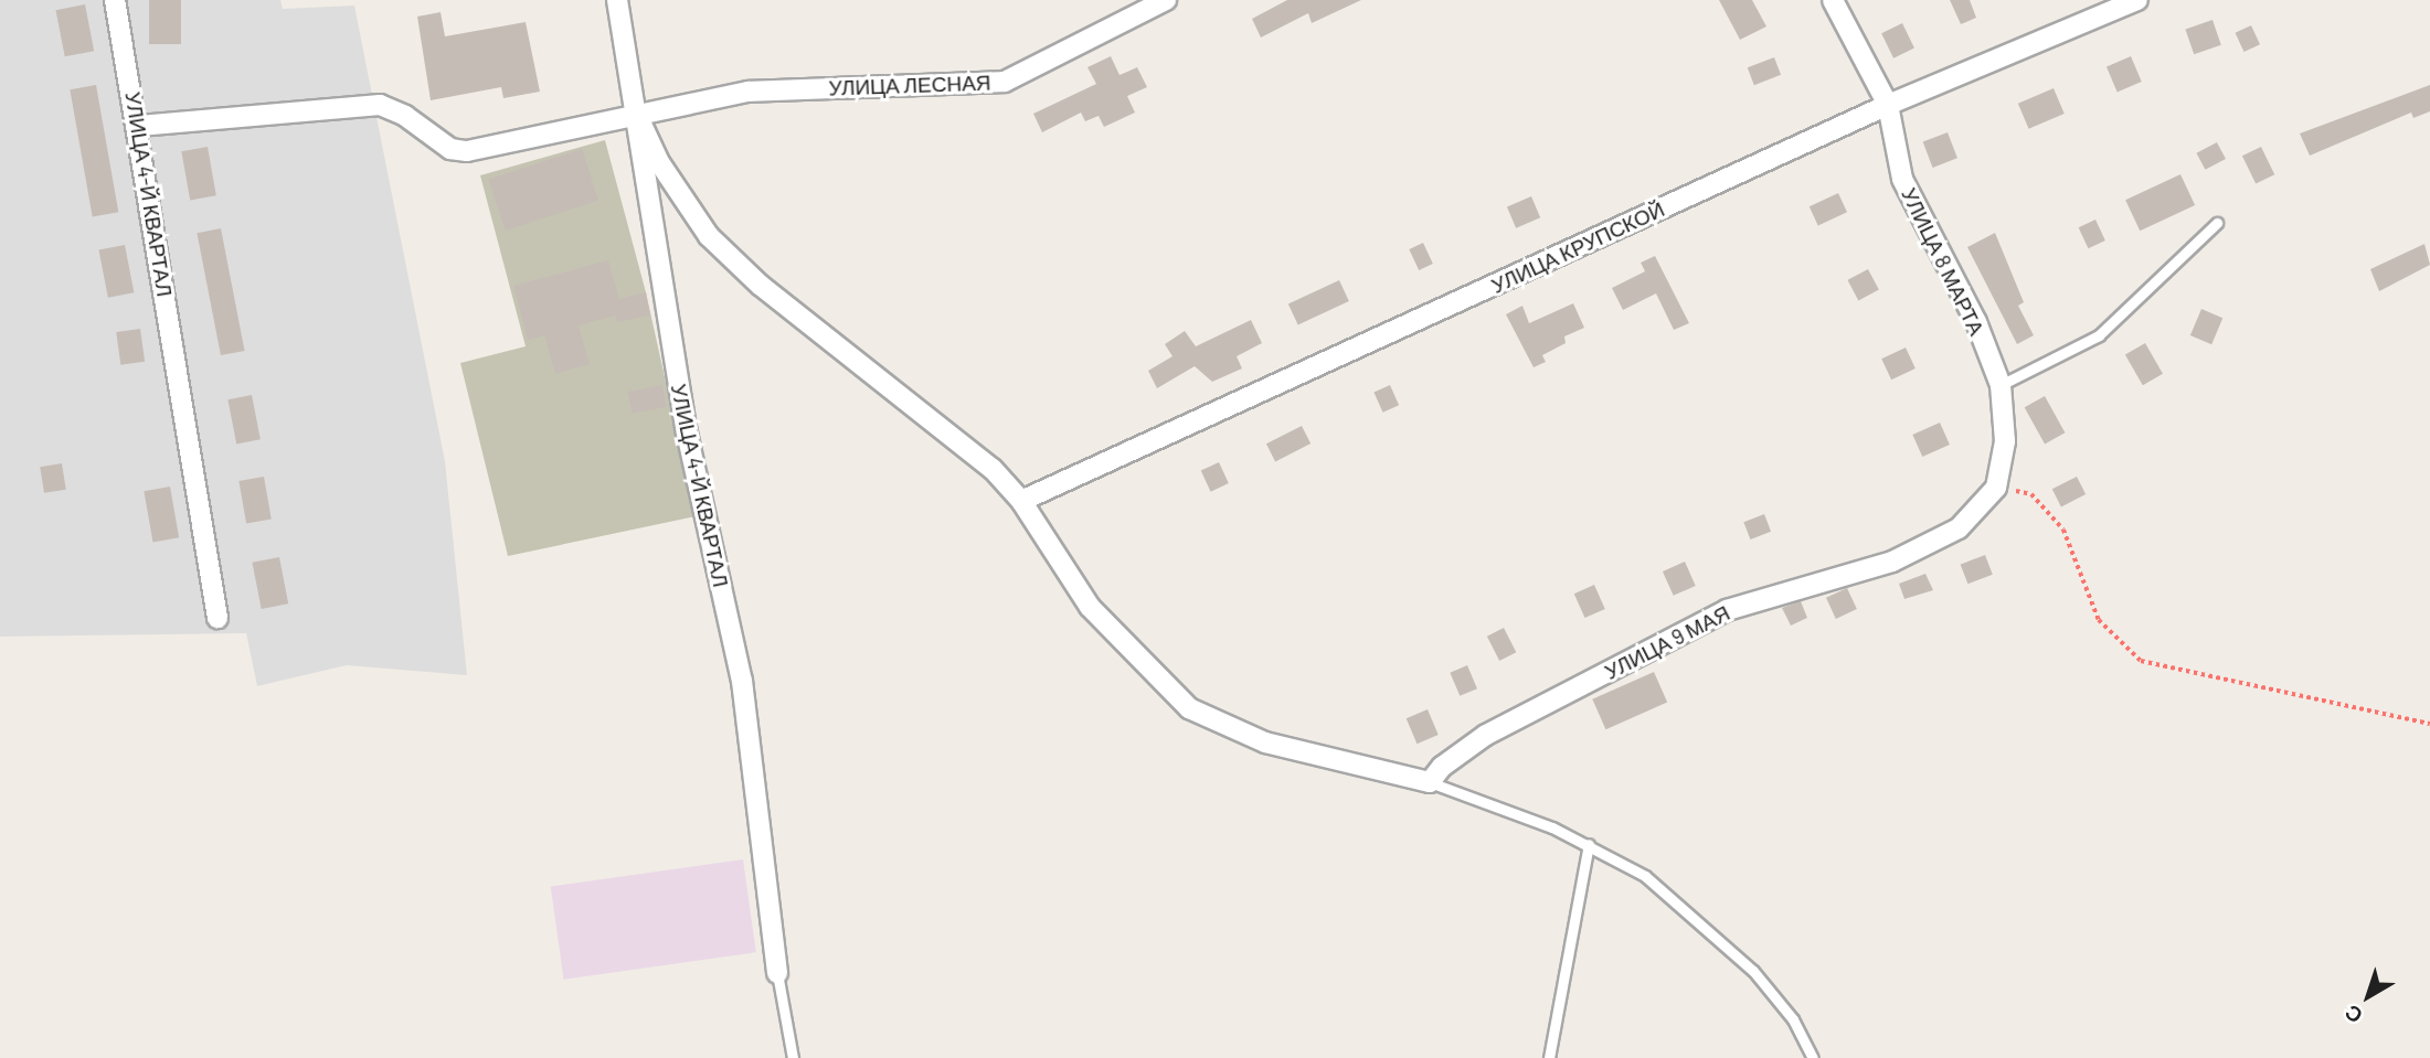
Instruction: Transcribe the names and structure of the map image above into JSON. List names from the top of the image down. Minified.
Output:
{"streets":{"street":["УЛИЦА ЛЕСНАЯ","УЛИЦА 4-Й КВАРТАЛ","УЛИЦА КРУПСКОЙ","УЛИЦА 8 МАРТА","УЛИЦА 9 МАЯ"]},"crossings":[["УЛИЦА ЛЕСНАЯ","УЛИЦА 4-Й КВАРТАЛ"],["УЛИЦА КРУПСКОЙ","УЛИЦА 8 МАРТА"],["УЛИЦА 8 МАРТА","УЛИЦА 9 МАЯ"]],"north":"bottom left"}
